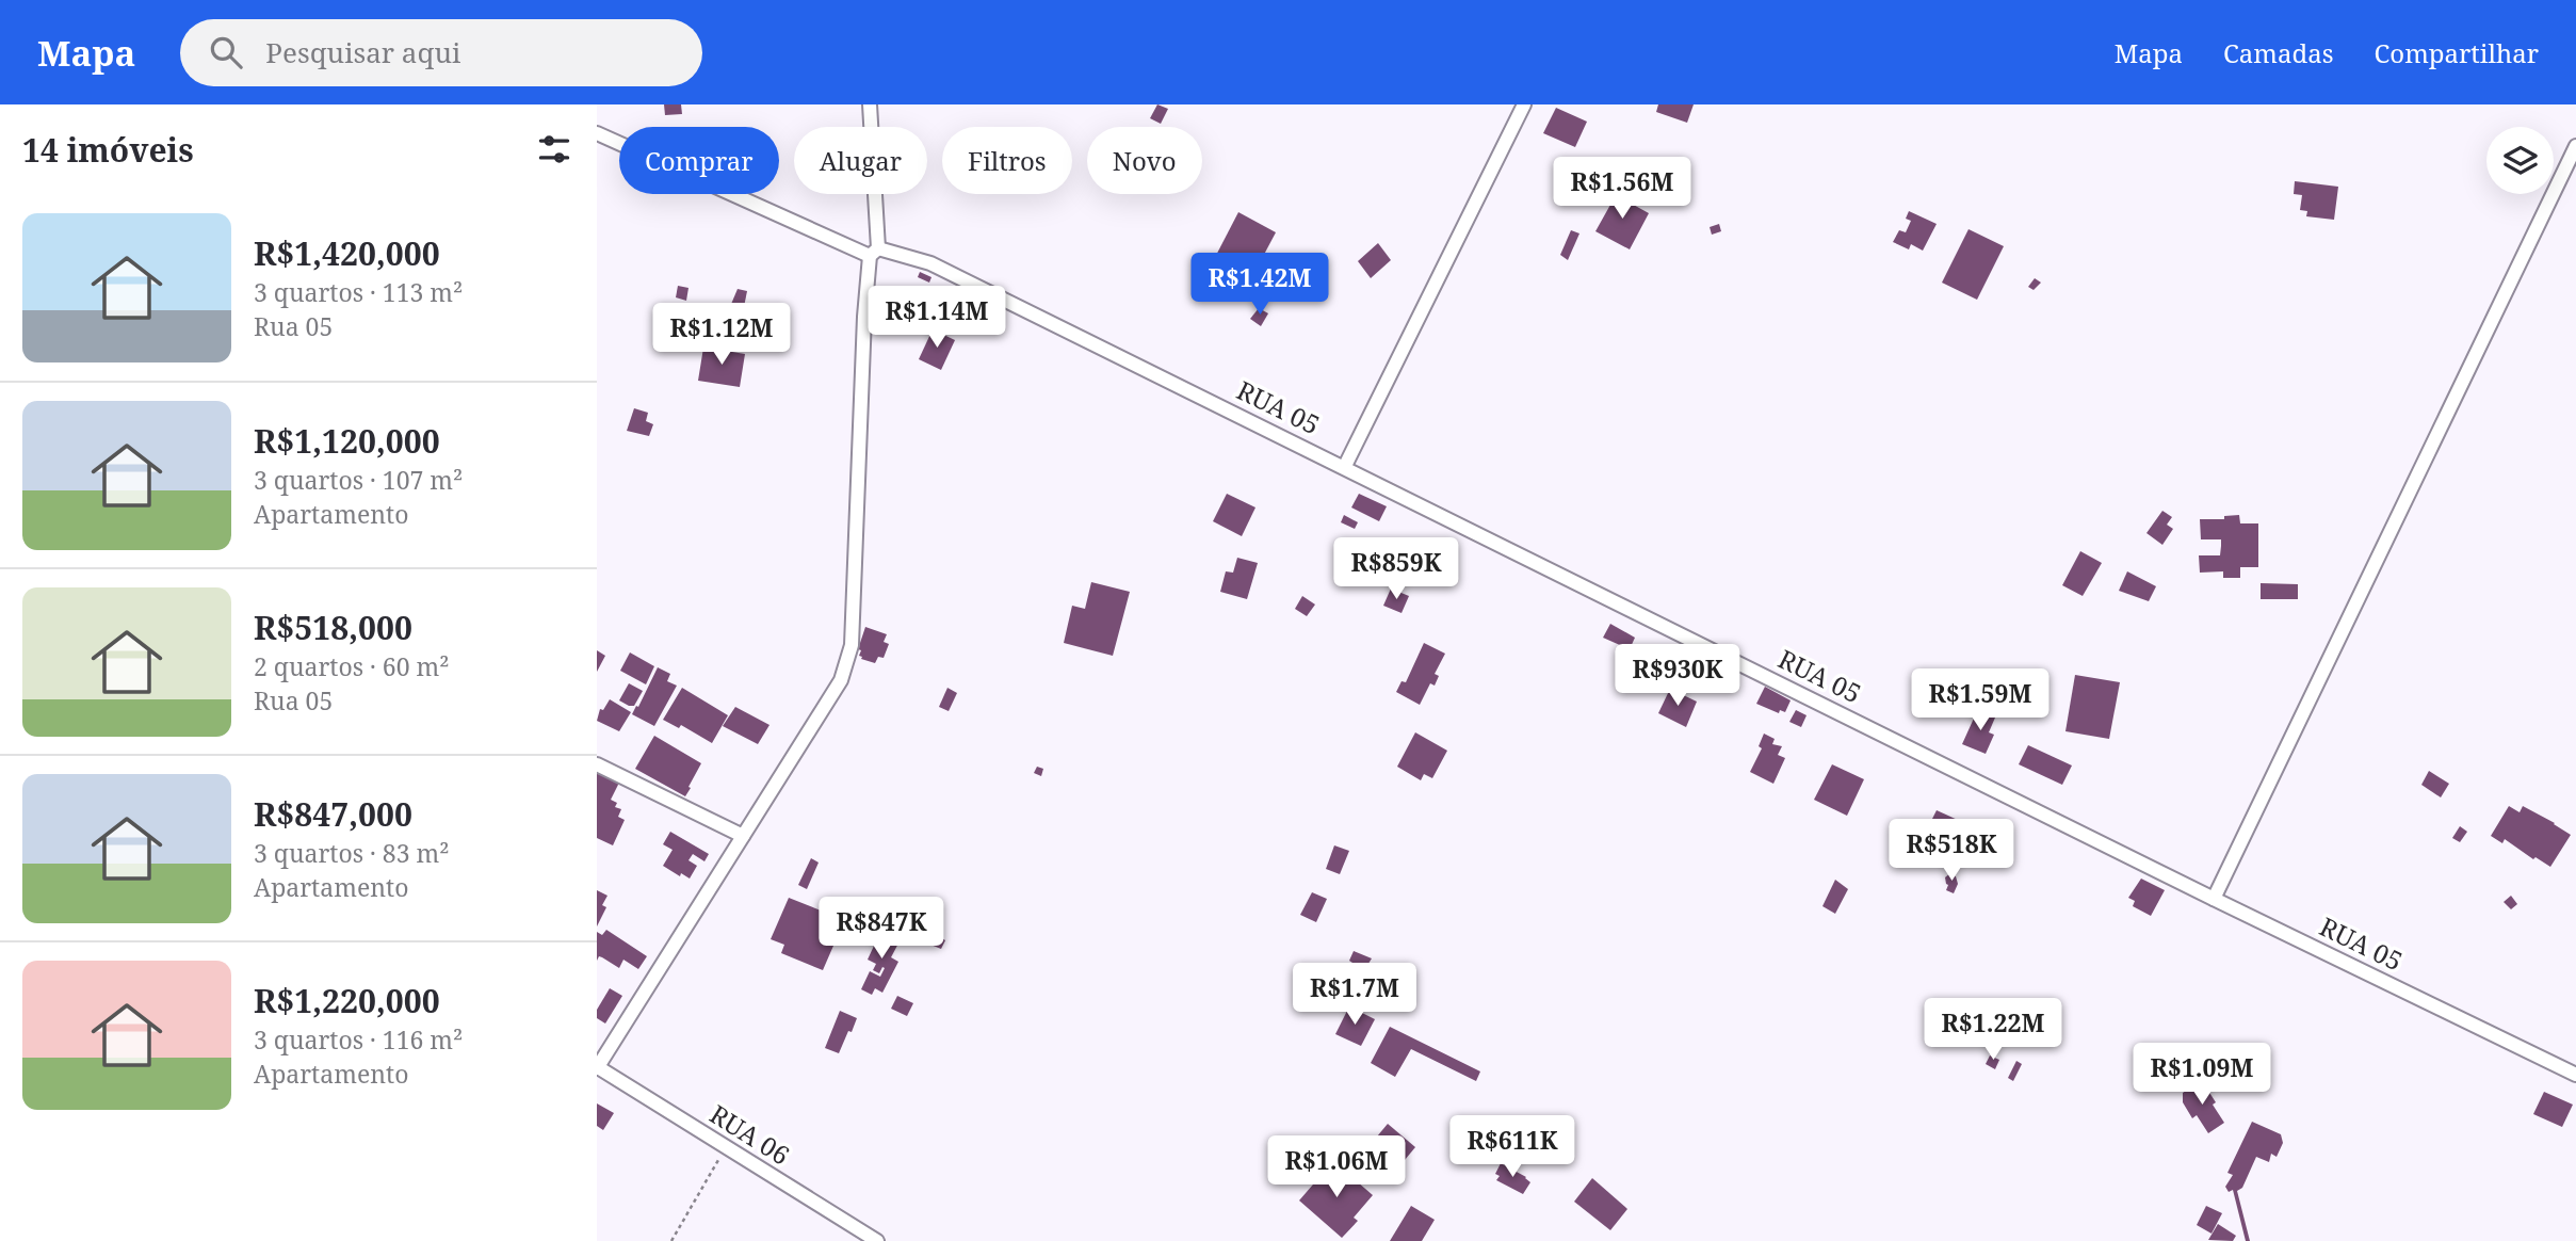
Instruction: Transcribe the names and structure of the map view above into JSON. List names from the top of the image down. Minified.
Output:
{"streets":{"street":["RUA 05","RUA 06"]},"page":{"header":"Mapa","search":"Pesquisar aqui","nav":["Mapa","Camadas","Compartilhar"],"heading":"14 imóveis","chip":["Comprar","Alugar","Filtros","Novo"],"price":["R$1.56M","R$1.42M","R$1.14M","R$1.12M","R$859K","R$930K","R$1.59M","R$518K","R$847K","R$1.7M","R$1.22M","R$1.09M","R$611K","R$1.06M"],"list":[{"name":"R$1,420,000","note":"3 quartos · 113 m² · Rua 05"},{"name":"R$1,120,000","note":"3 quartos · 107 m² · Apartamento"},{"name":"R$518,000","note":"2 quartos · 60 m² · Rua 05"},{"name":"R$847,000","note":"3 quartos · 83 m² · Apartamento"},{"name":"R$1,220,000","note":"3 quartos · 116 m² · Apartamento"}]}}
